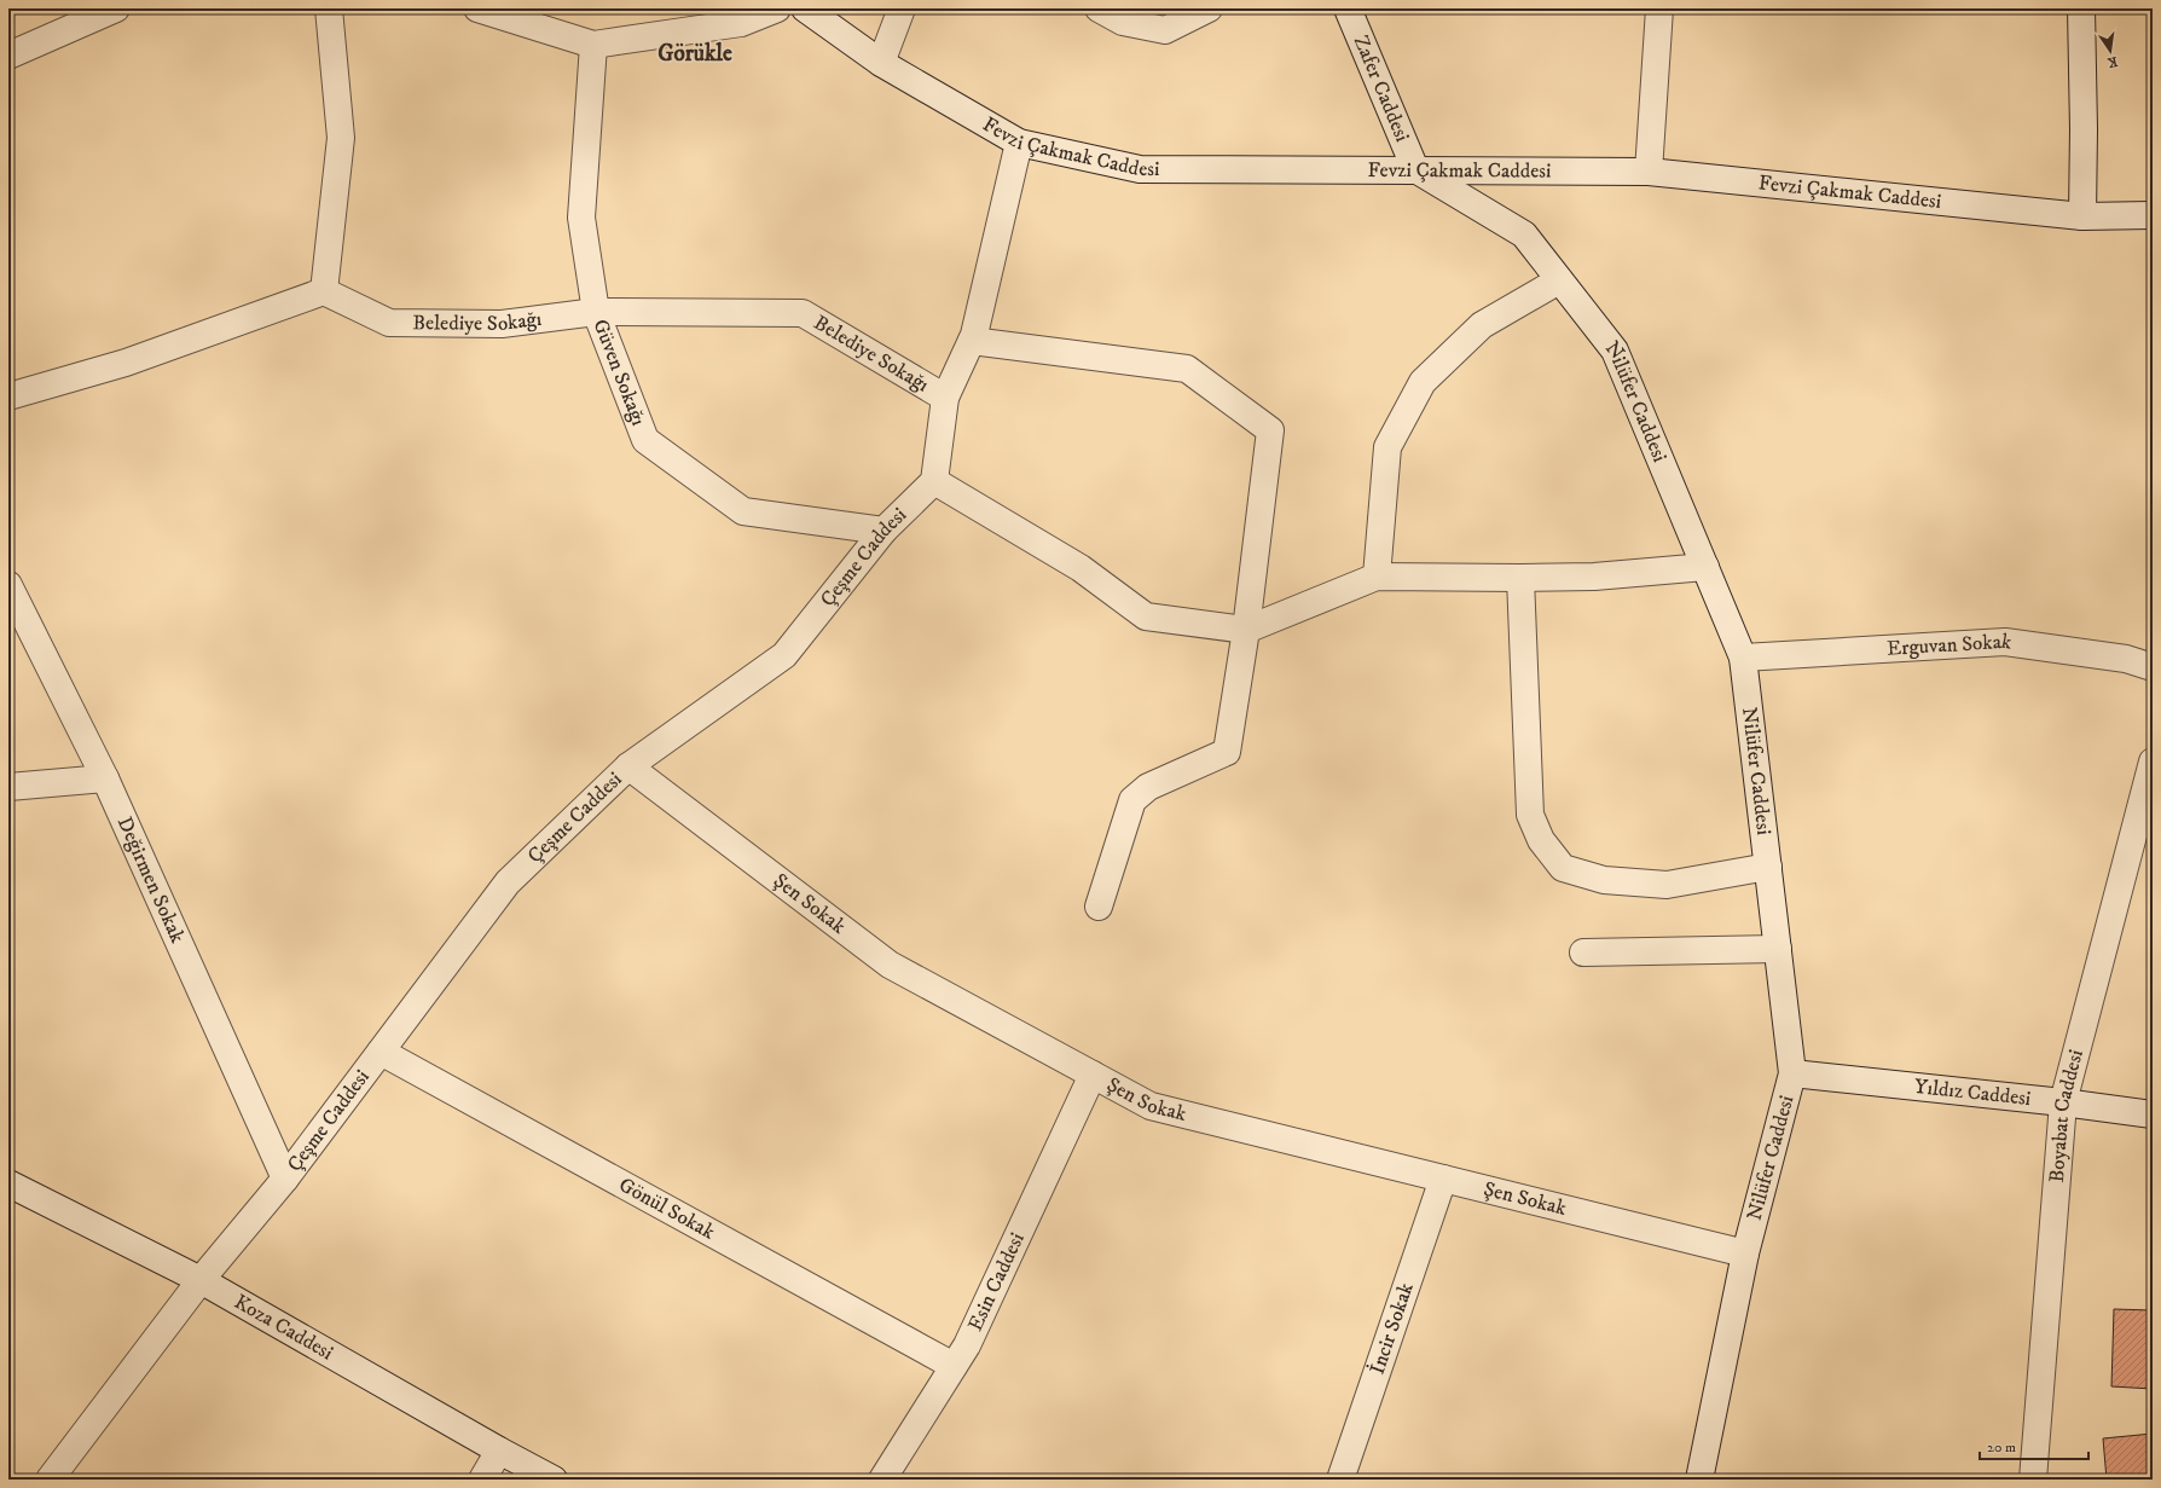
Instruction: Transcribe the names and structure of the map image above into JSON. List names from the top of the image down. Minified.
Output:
{"streets":{"street":["Zafer Caddesi","Fevzi Çakmak Caddesi","Belediye Sokağı","Güven Sokağı","Nilüfer Caddesi","Çeşme Caddesi","Erguvan Sokak","Değirmen Sokak","Şen Sokak","Yıldız Caddesi","Boyabat Caddesi","Gönül Sokak","Esin Caddesi","Koza Caddesi","İncir Sokak"]},"crossings":[["Zafer Caddesi","Fevzi Çakmak Caddesi"],["Zafer Caddesi","Nilüfer Caddesi"],["Fevzi Çakmak Caddesi","Nilüfer Caddesi"],["Belediye Sokağı","Güven Sokağı"],["Güven Sokağı","Çeşme Caddesi"],["Nilüfer Caddesi","Erguvan Sokak"],["Nilüfer Caddesi","Şen Sokak"],["Nilüfer Caddesi","Yıldız Caddesi"],["Çeşme Caddesi","Değirmen Sokak"],["Çeşme Caddesi","Şen Sokak"],["Çeşme Caddesi","Gönül Sokak"],["Çeşme Caddesi","Koza Caddesi"],["Şen Sokak","Esin Caddesi"],["Şen Sokak","İncir Sokak"],["Yıldız Caddesi","Boyabat Caddesi"],["Gönül Sokak","Esin Caddesi"]],"districts":["Görükle"],"scale_bar":"20 m","north":"bottom"}
